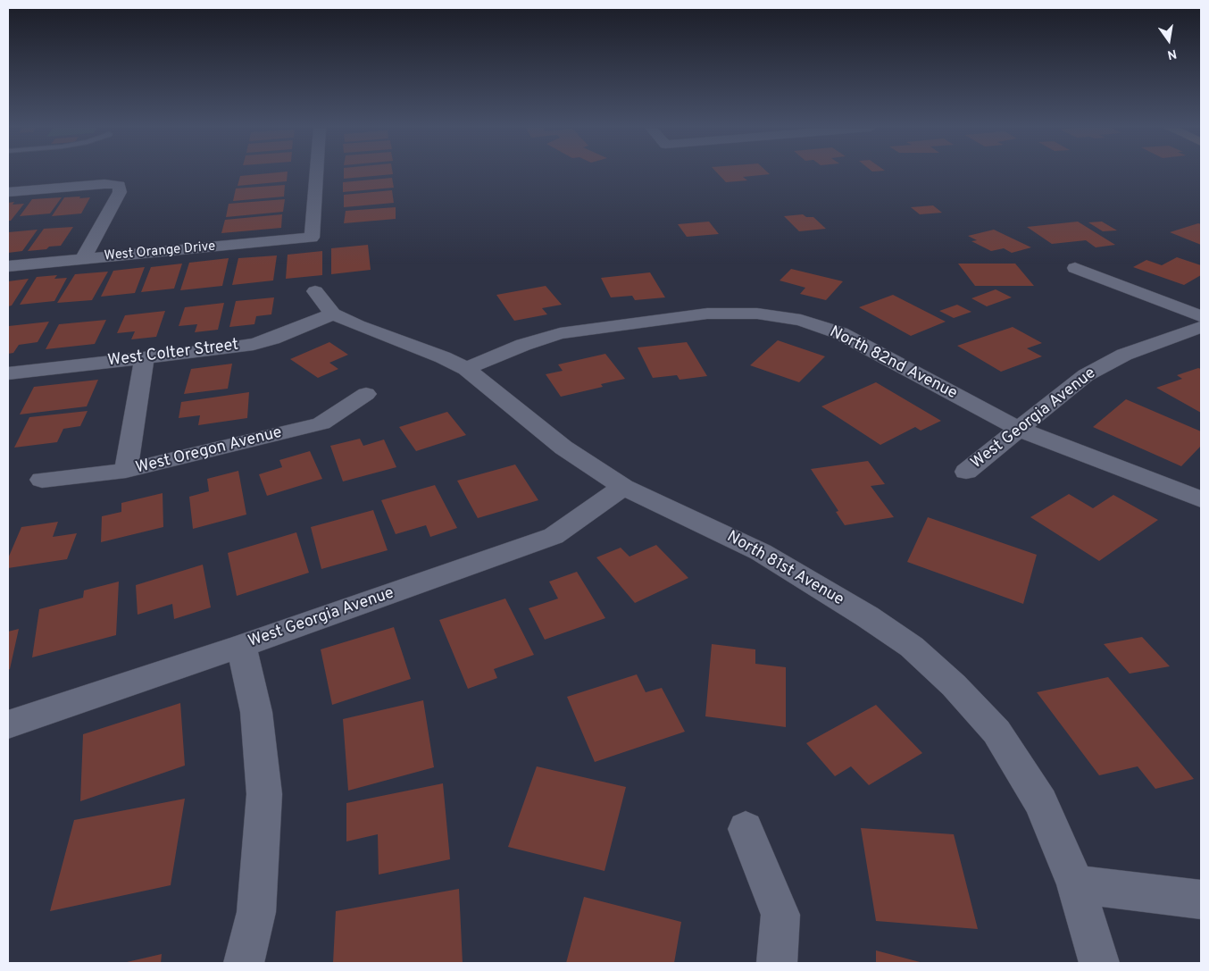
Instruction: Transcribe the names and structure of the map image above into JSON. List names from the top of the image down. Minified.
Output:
{"streets":{"street":["West Orange Drive","West Colter Street","North 82nd Avenue","West Georgia Avenue","West Oregon Avenue","North 81st Avenue"]},"crossings":[["West Colter Street","North 81st Avenue"],["North 82nd Avenue","West Georgia Avenue"],["North 82nd Avenue","North 81st Avenue"],["West Georgia Avenue","North 81st Avenue"]],"north":"bottom"}
